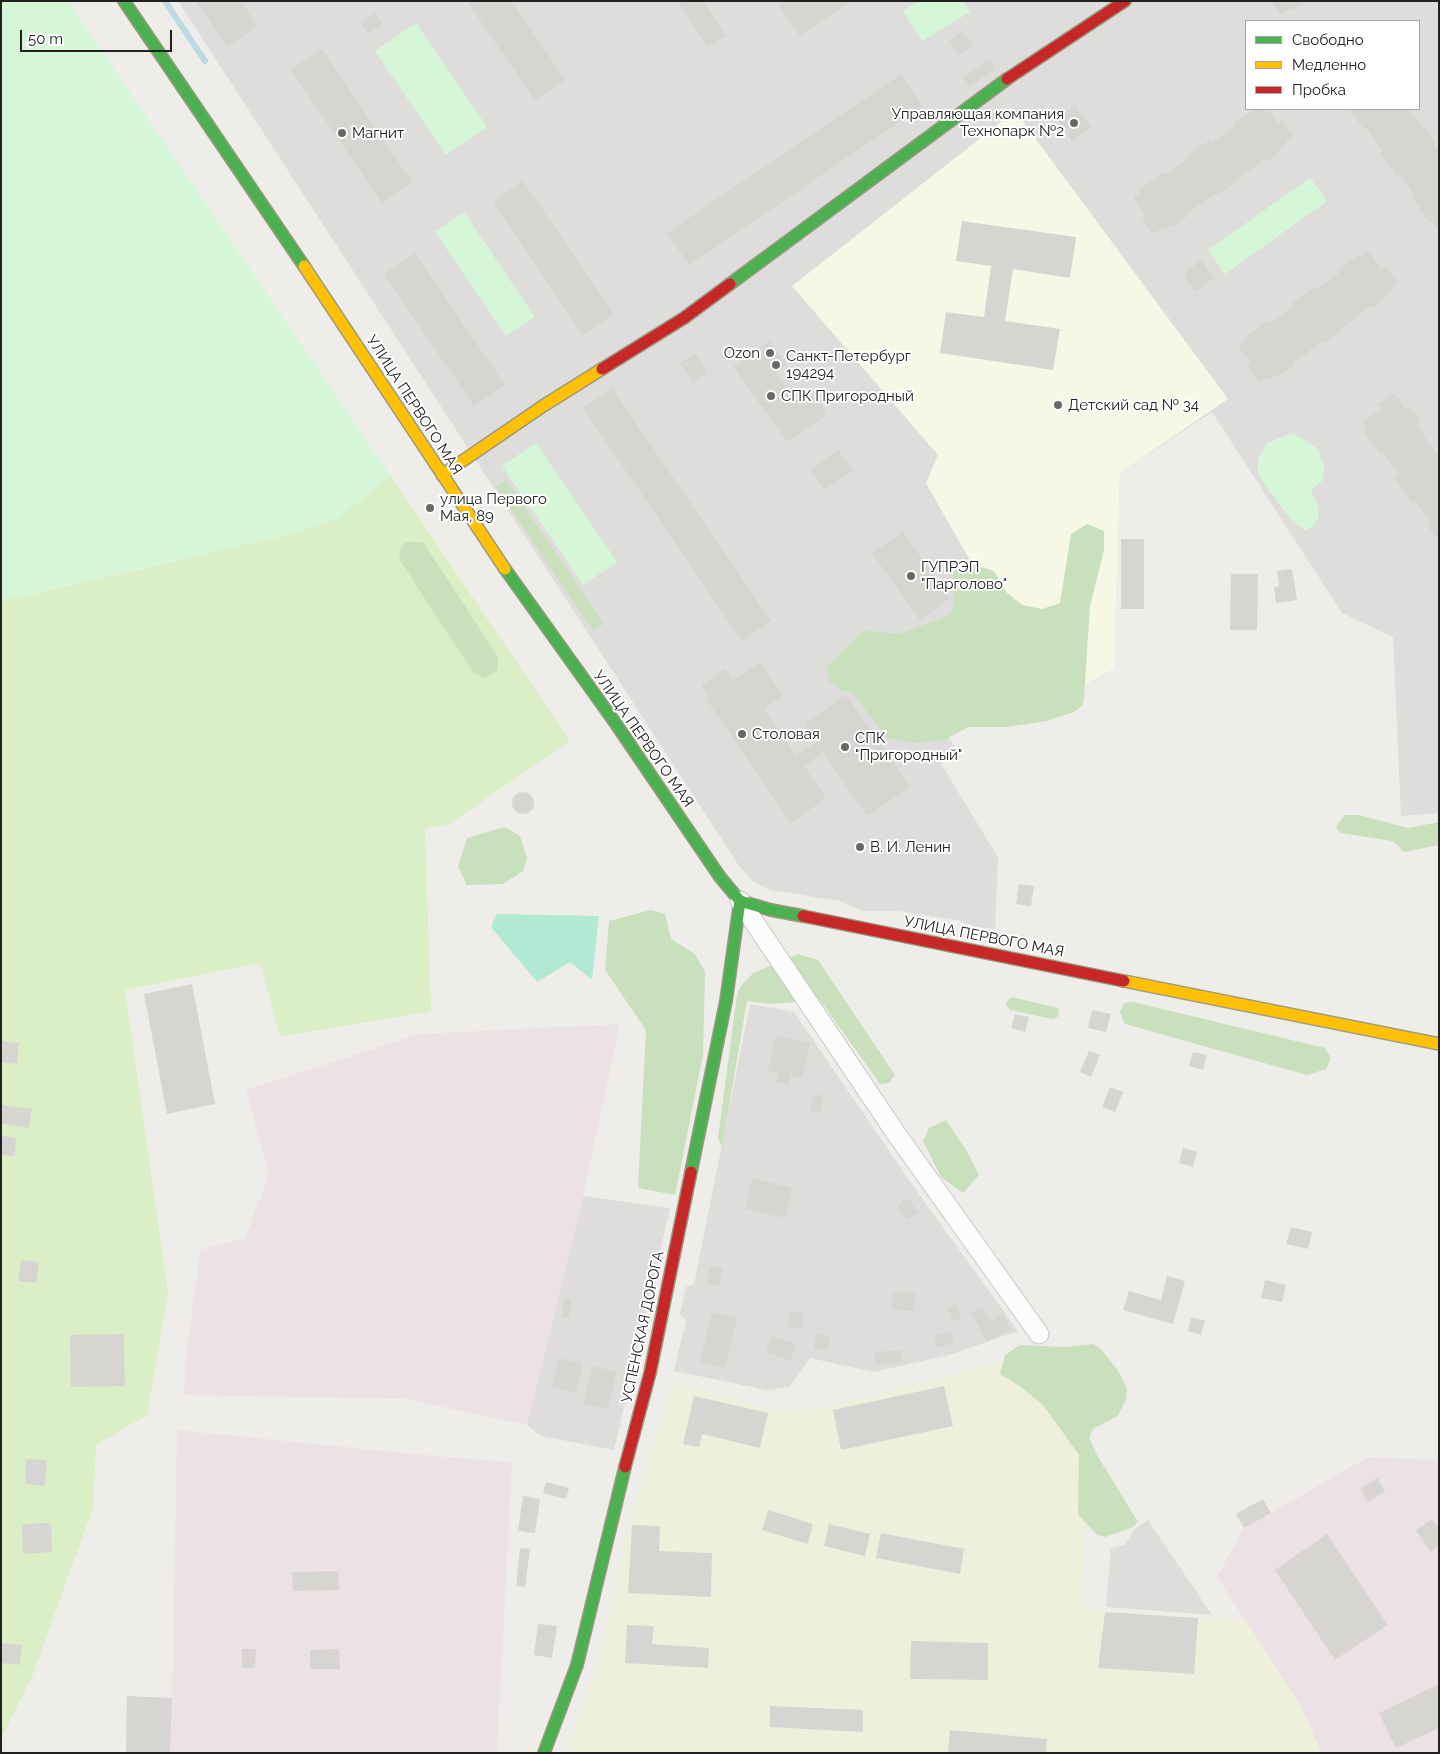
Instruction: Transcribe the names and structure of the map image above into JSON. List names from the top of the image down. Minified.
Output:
{"streets":{"street":["УЛИЦА ПЕРВОГО МАЯ","УСПЕНСКАЯ ДОРОГА"]},"crossings":[["УЛИЦА ПЕРВОГО МАЯ","УСПЕНСКАЯ ДОРОГА"]],"places":["Управляющая компания Технопарк №2","Магнит","Ozon","Санкт-Петербург 194294","СПК Пригородный","Детский сад № 34","улица Первого Мая, 89","ГУПРЭП \"Парголово\"","Столовая","СПК \"Пригородный\"","В. И. Ленин"],"legend":["Свободно","Медленно","Пробка"],"scale_bar":"50 m"}
